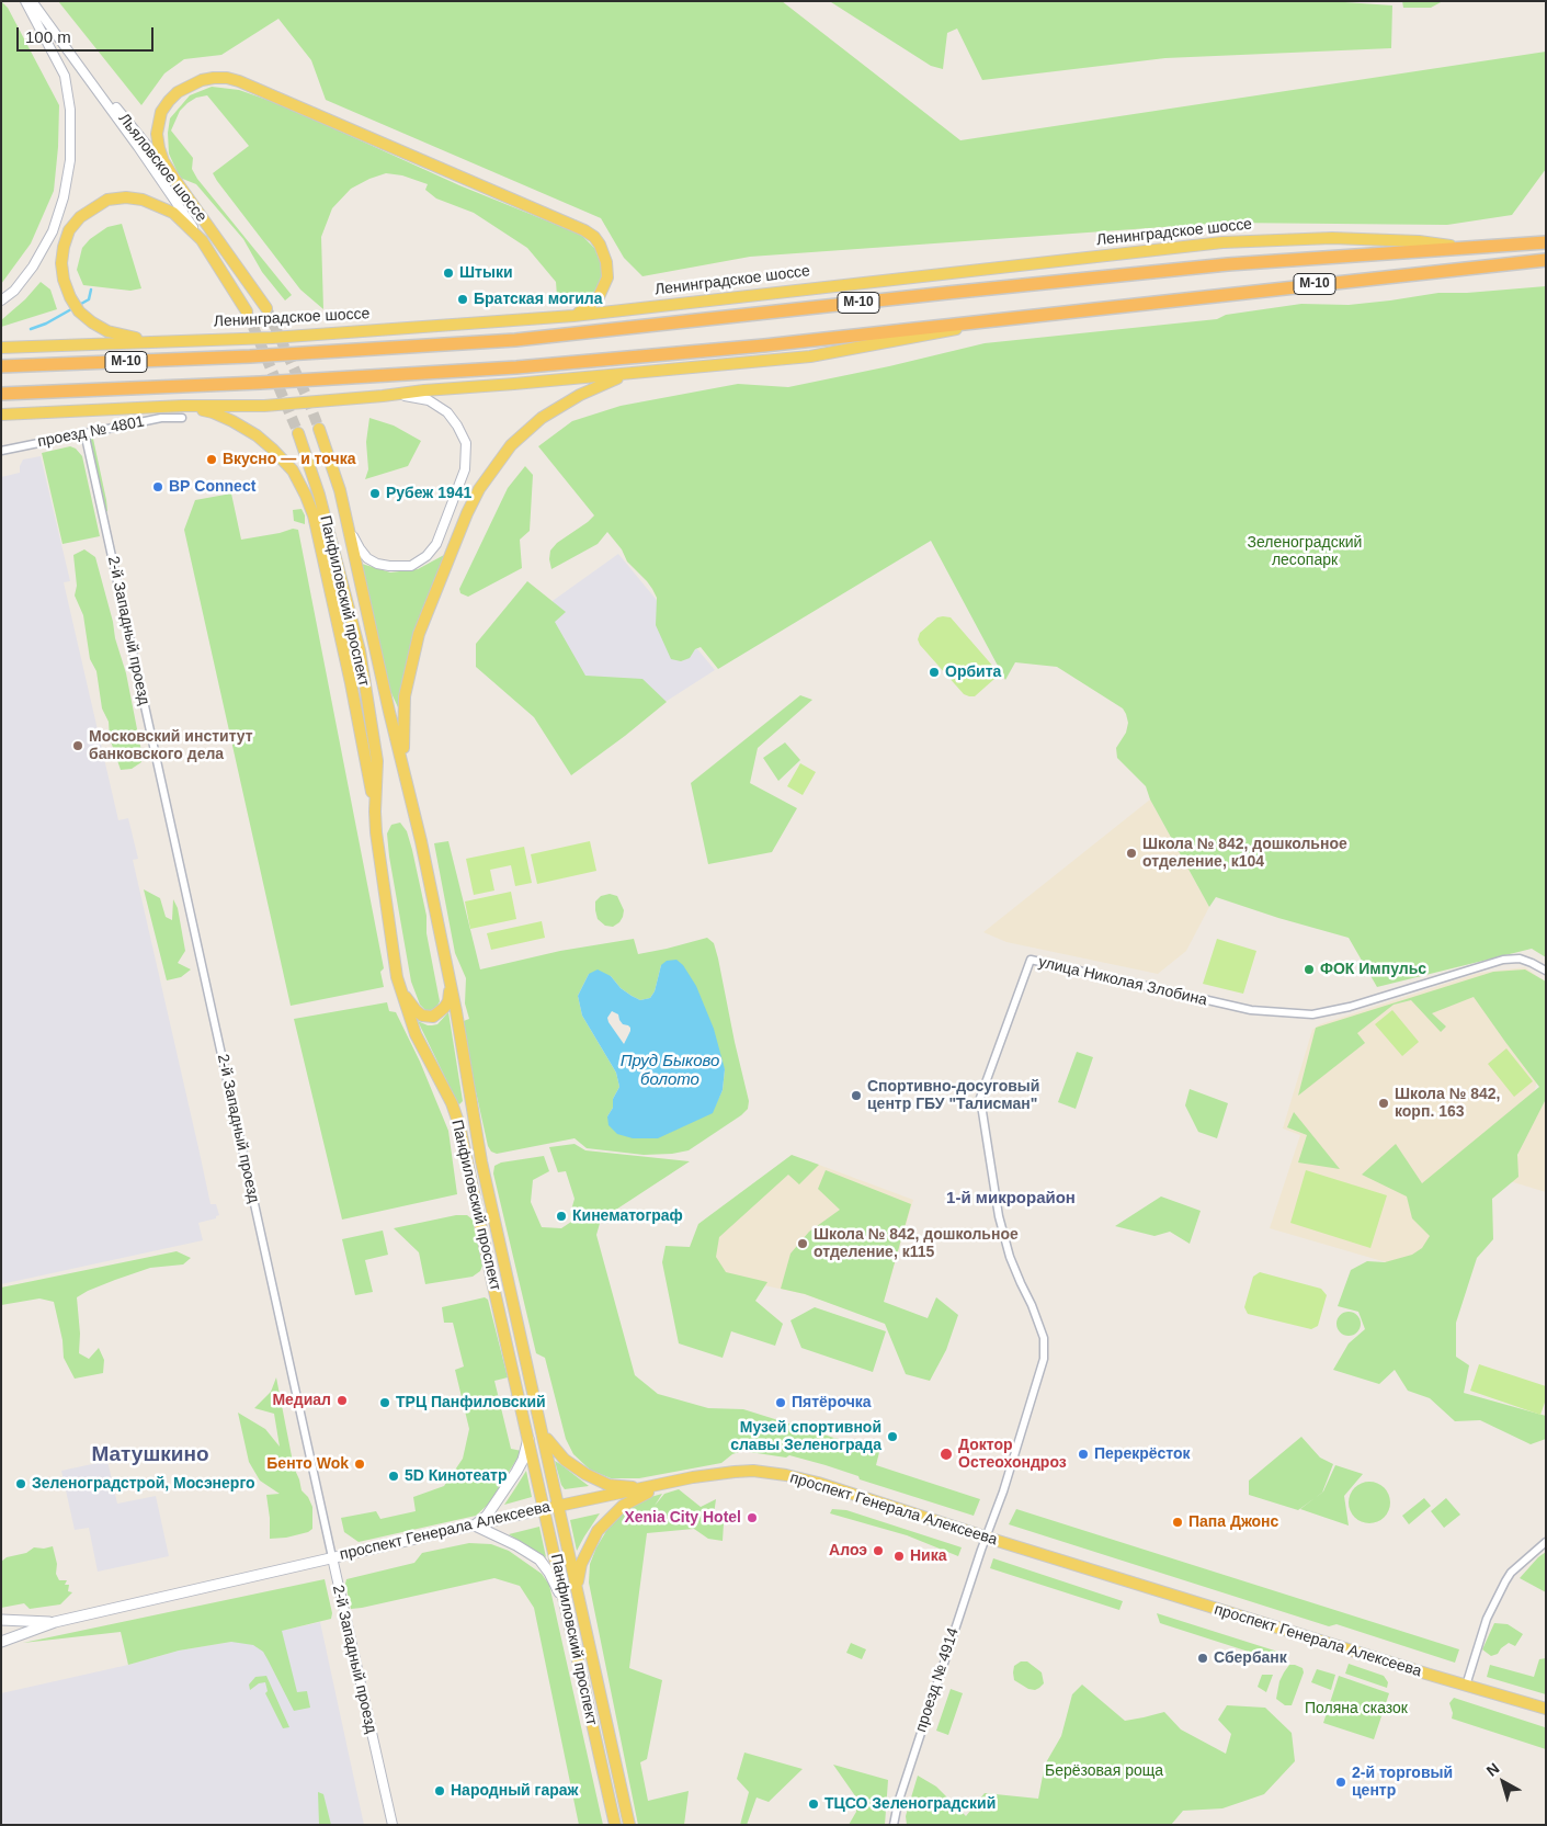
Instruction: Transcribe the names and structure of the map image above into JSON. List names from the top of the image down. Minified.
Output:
{"streets":{"highway":["Ленинградское шоссе","М-10"],"main road":["Льяловское шоссе","Панфиловский проспект","проспект Генерала Алексеева"],"street":["проезд № 4801","2-й Западный проезд","улица Николая Злобина","проезд № 4914"]},"crossings":[["проезд № 4801","2-й Западный проезд"],["Панфиловский проспект","проспект Генерала Алексеева"],["2-й Западный проезд","проспект Генерала Алексеева"],["улица Николая Злобина","проспект Генерала Алексеева"],["улица Николая Злобина","проезд № 4914"],["проспект Генерала Алексеева","проезд № 4914"]],"districts":["1-й микрорайон","Матушкино"],"water":["Пруд Быково болото"],"parks":["Зеленоградский лесопарк","Поляна сказок","Берёзовая роща"],"places":["Штыки","Братская могила","Вкусно — и точка","ВР Connect","Рубеж 1941","Орбита","Московский институт банковского дела","Школа № 842, дошкольное отделение, к104","ФОК Импульс","Спортивно-досуговый центр ГБУ \"Талисман\"","Школа № 842, корп. 163","Кинематограф","Школа № 842, дошкольное отделение, к115","Медиал","ТРЦ Панфиловский","Пятёрочка","Музей спортивной славы Зеленограда","Доктор Остеохондроз","Перекрёсток","Бенто Wok","5D Кинотеатр","Зеленоградстрой, Мосэнерго","Xenia City Hotel","Папа Джонс","Алоэ","Ника","Сбербанк","2-й торговый центр","Народный гараж","ТЦСО Зеленоградский"],"scale_bar":"100 m","north":"top left"}
